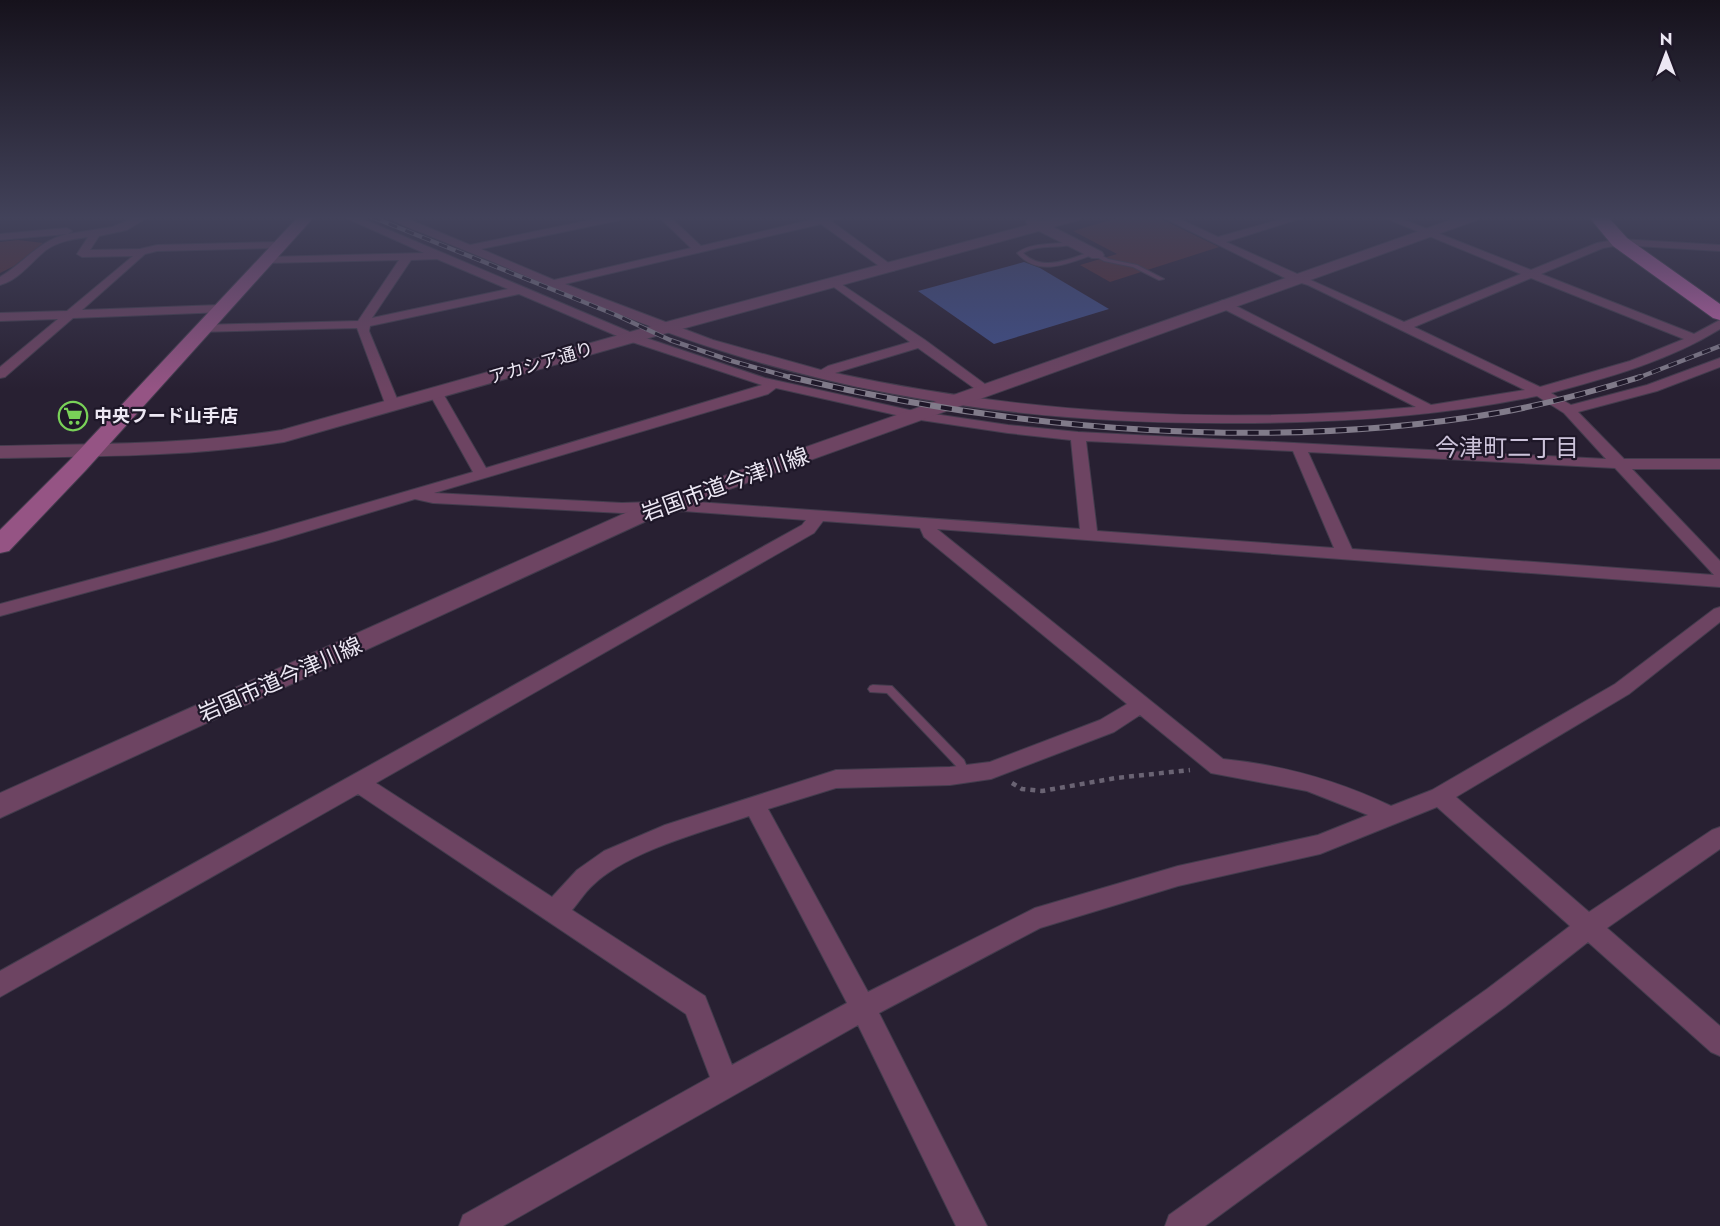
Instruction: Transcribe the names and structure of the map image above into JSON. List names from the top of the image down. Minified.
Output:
{"streets":{"street":["アカシア通り","岩国市道今津川線"]},"districts":["今津町二丁目"],"places":{"supermarket":["中央フード山手店"]},"north":"top"}
